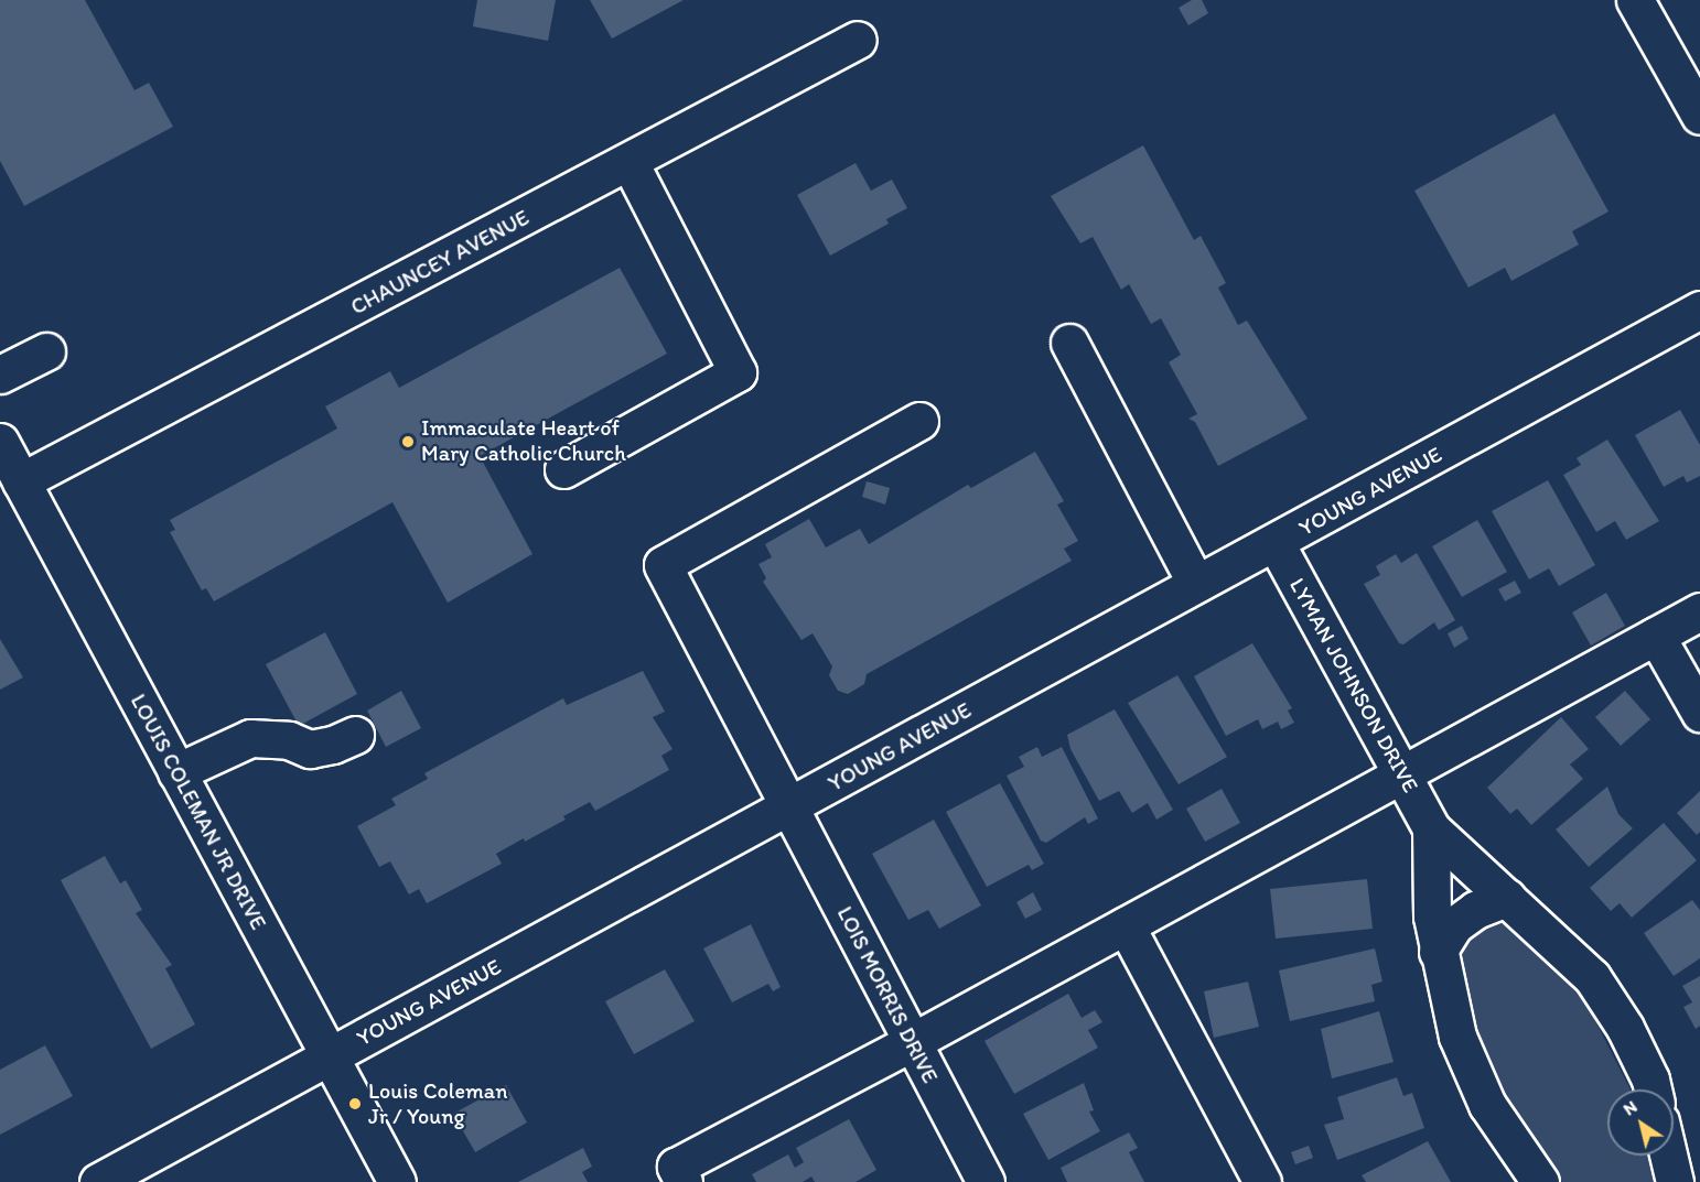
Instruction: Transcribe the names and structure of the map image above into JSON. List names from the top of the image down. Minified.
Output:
{"streets":{"street":["CHAUNCEY AVENUE","YOUNG AVENUE","LYMAN JOHNSON DRIVE","LOUIS COLEMAN JR DRIVE","LOIS MORRIS DRIVE"]},"crossings":[["CHAUNCEY AVENUE","LOUIS COLEMAN JR DRIVE"],["YOUNG AVENUE","LYMAN JOHNSON DRIVE"],["YOUNG AVENUE","LOUIS COLEMAN JR DRIVE"],["YOUNG AVENUE","LOIS MORRIS DRIVE"]],"places":["Immaculate Heart of Mary Catholic Church","Louis Coleman Jr / Young"],"north":"top left"}
